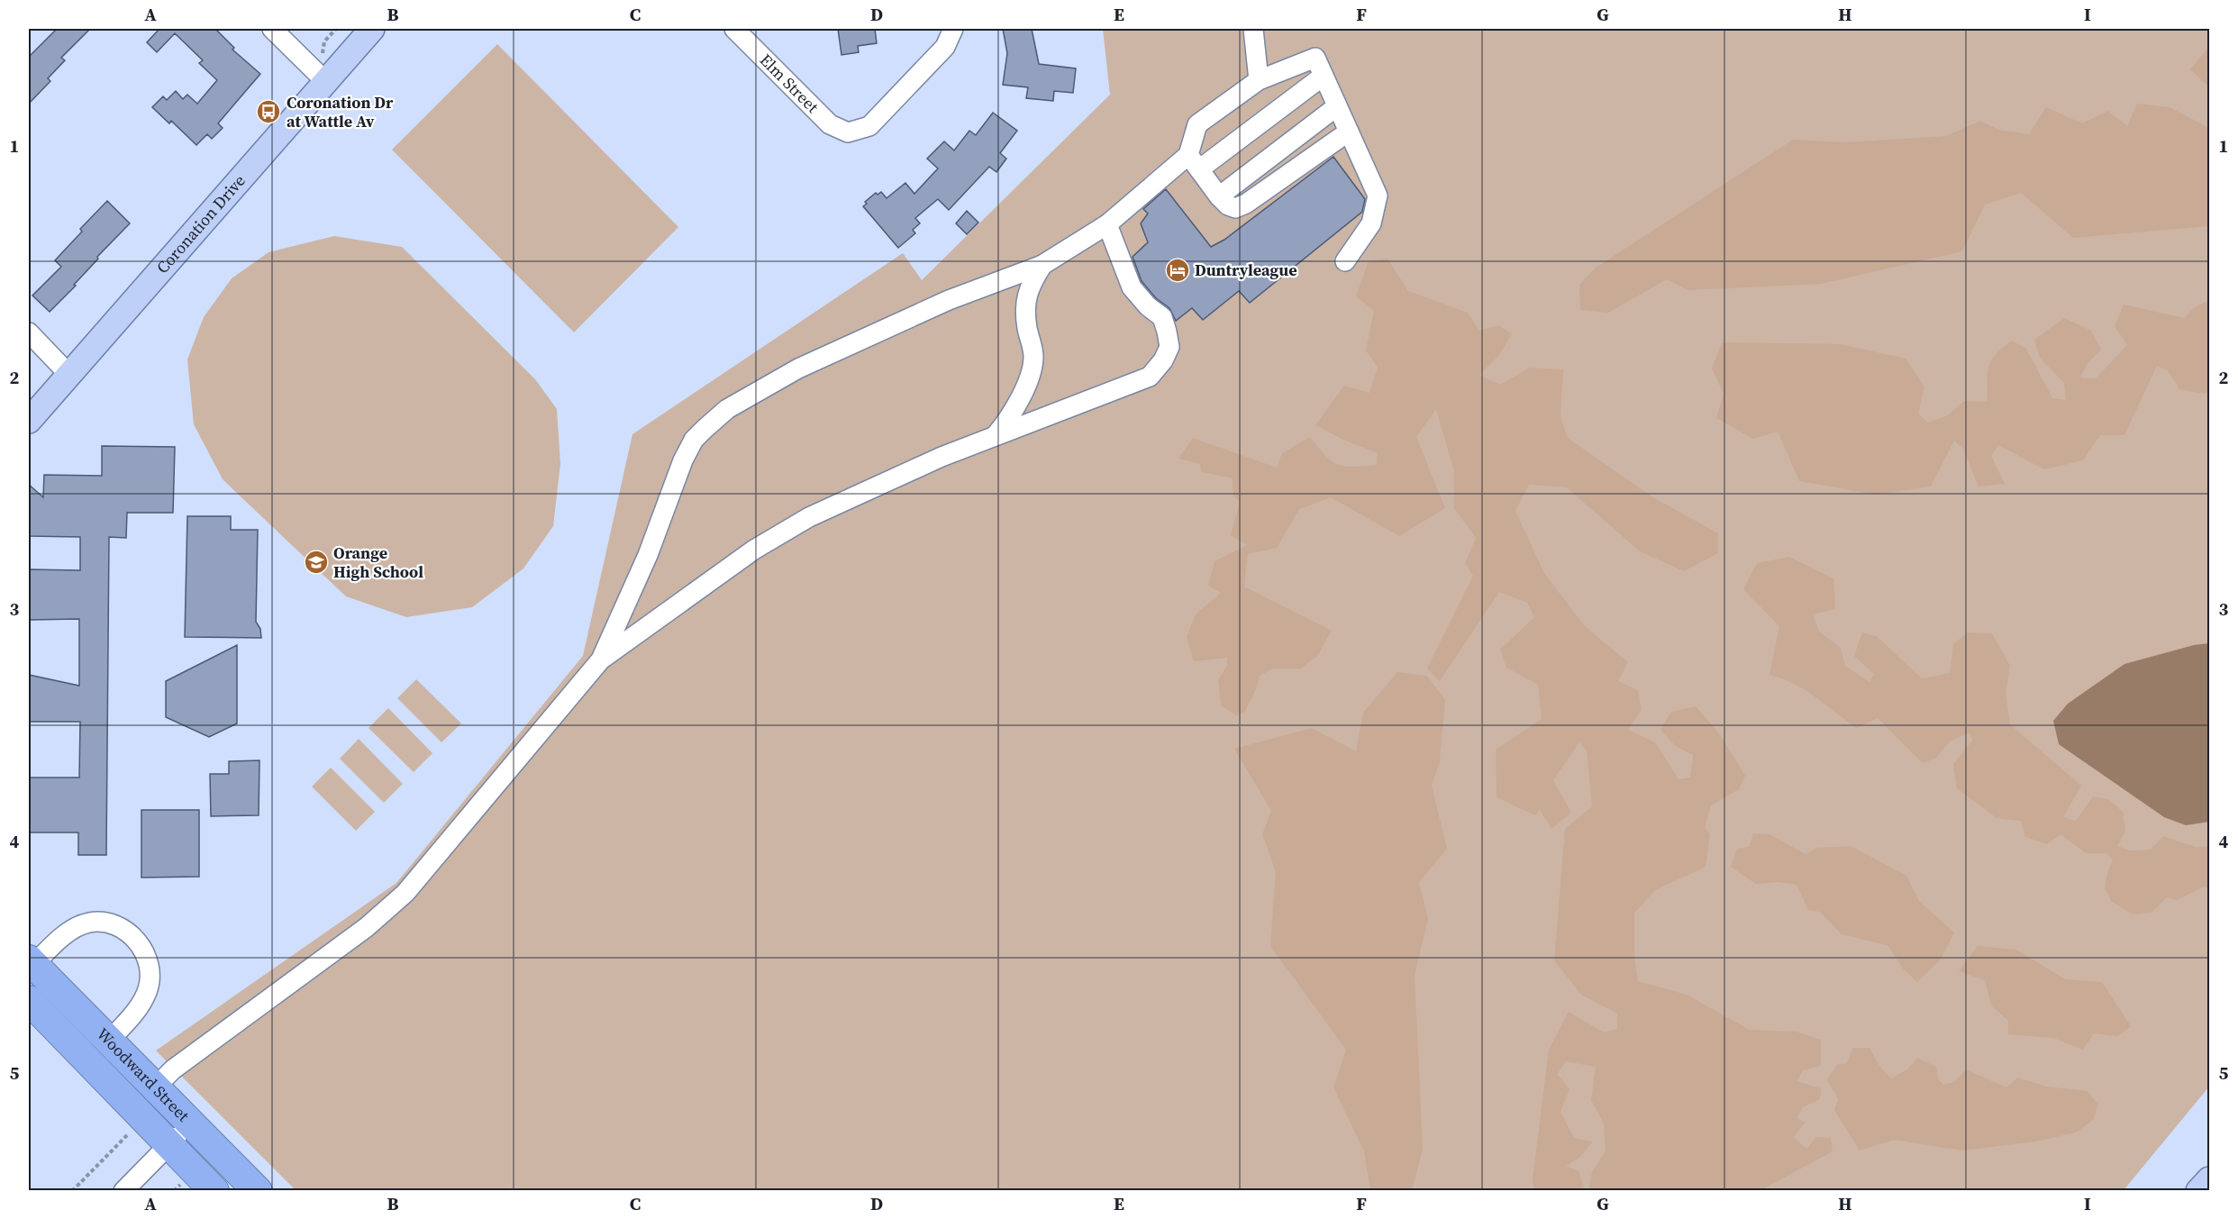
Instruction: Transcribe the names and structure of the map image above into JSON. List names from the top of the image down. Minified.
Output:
{"streets":{"highway":["Woodward Street"],"main road":["Coronation Drive"],"street":["Elm Street"]},"places":{"bus stop":["Coronation Dr at Wattle Av"],"hotel":["Duntryleague"],"school or university":["Orange High School"]},"grid":{"columns":["A","B","C","D","E","F","G","H","I"],"rows":["1","2","3","4","5"]}}
